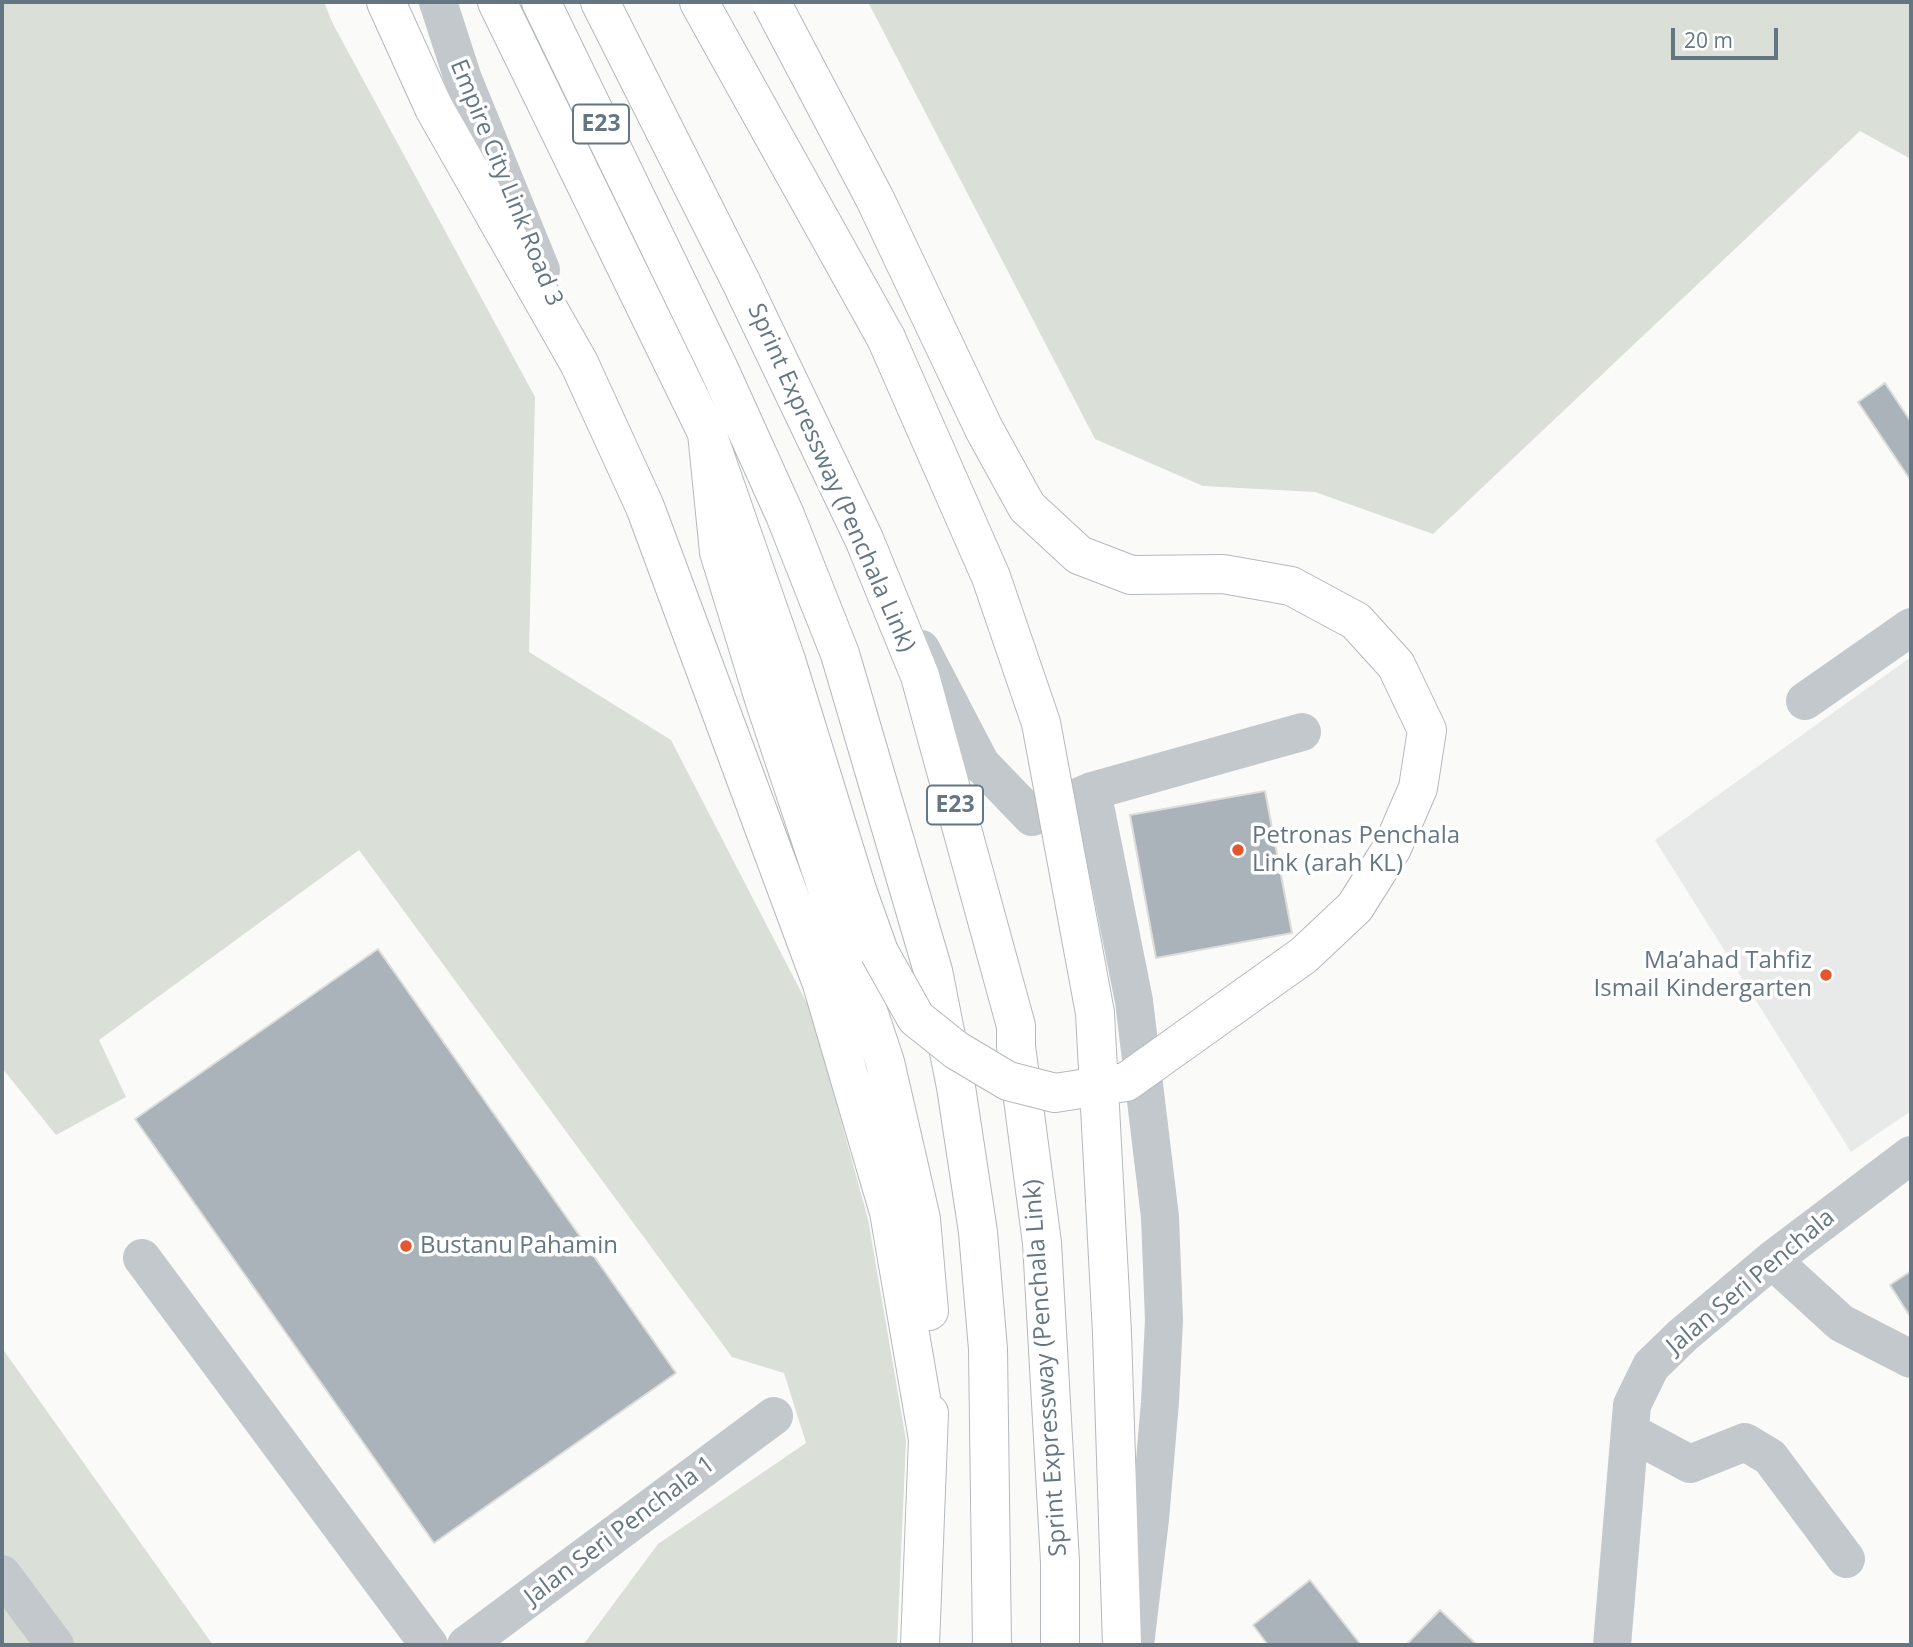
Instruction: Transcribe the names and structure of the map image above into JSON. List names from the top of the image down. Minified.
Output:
{"streets":{"highway":["E23","Sprint Expressway (Penchala Link)"],"street":["Empire City Link Road 3","Jalan Seri Penchala","Jalan Seri Penchala 1"]},"places":["Petronas Penchala Link (arah KL)","Ma’ahad Tahfiz Ismail Kindergarten","Bustanu Pahamin"],"scale_bar":"20 m"}
